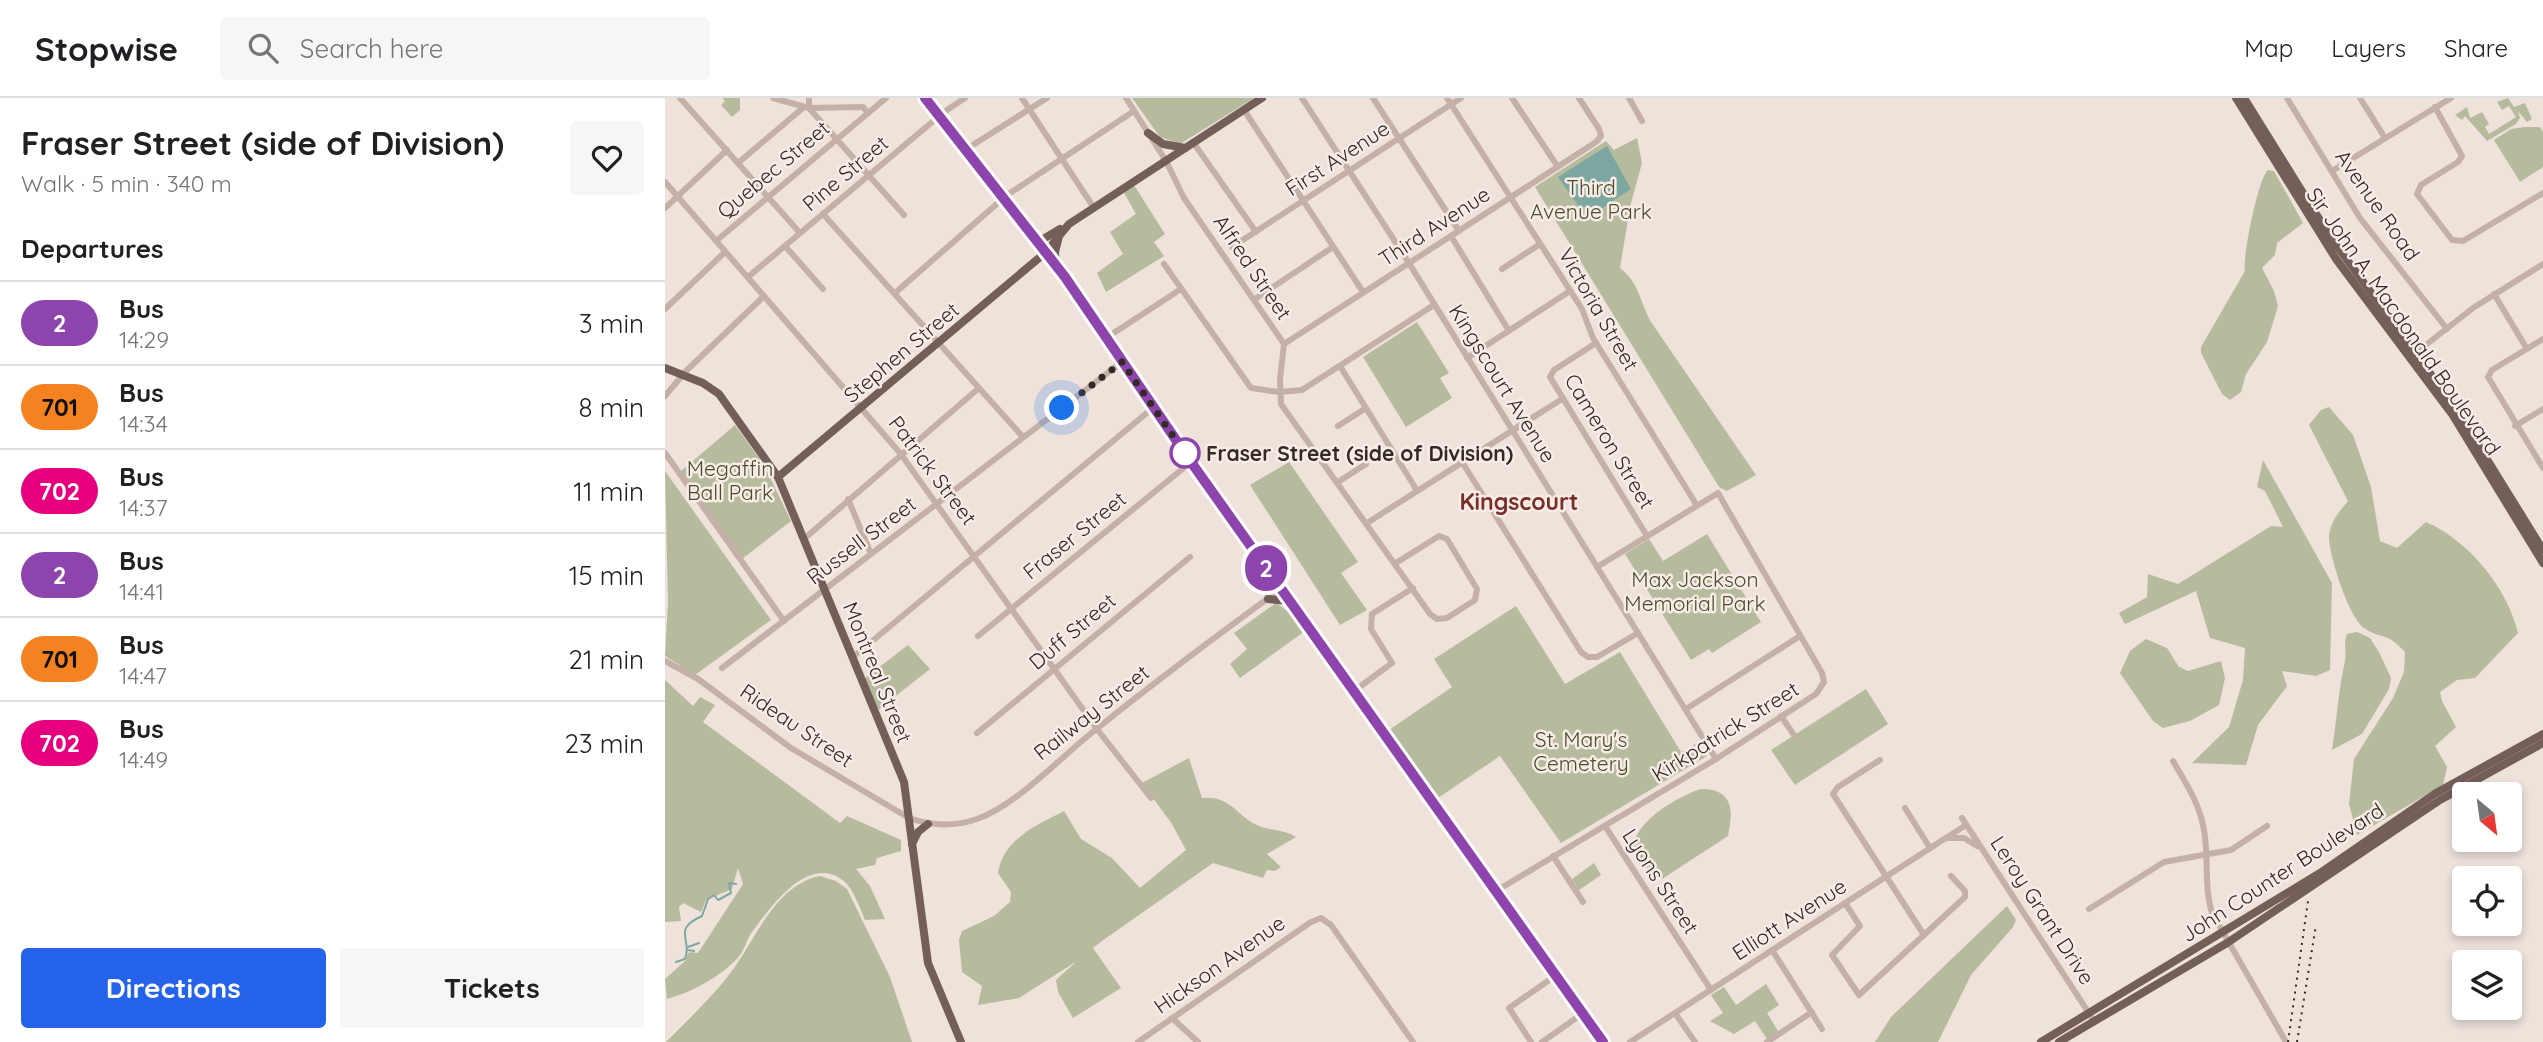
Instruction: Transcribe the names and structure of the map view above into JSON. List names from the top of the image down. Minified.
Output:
{"streets":{"main road":["Sir John A. Macdonald Boulevard","Stephen Street","Montreal Street","John Counter Boulevard"],"street":["First Avenue","Quebec Street","Pine Street","Avenue Road","Third Avenue","Alfred Street","Victoria Street","Kingscourt Avenue","Cameron Street","Patrick Street","Fraser Street","Russell Street","Duff Street","Railway Street","Rideau Street","Kirkpatrick Street","Lyons Street","Leroy Grant Drive","Elliott Avenue","Hickson Avenue"]},"crossings":[["First Avenue","Victoria Street"],["First Avenue","Kingscourt Avenue"],["Quebec Street","Patrick Street"],["Pine Street","Patrick Street"],["Third Avenue","Alfred Street"],["Third Avenue","Victoria Street"],["Third Avenue","Kingscourt Avenue"],["Victoria Street","Cameron Street"],["Stephen Street","Patrick Street"],["Stephen Street","Montreal Street"],["Kingscourt Avenue","Kirkpatrick Street"],["Patrick Street","Fraser Street"],["Patrick Street","Russell Street"],["Patrick Street","Duff Street"],["Patrick Street","Railway Street"],["Russell Street","Montreal Street"],["Montreal Street","Railway Street"],["Montreal Street","Rideau Street"],["Railway Street","Rideau Street"],["Kirkpatrick Street","Lyons Street"],["John Counter Boulevard","Leroy Grant Drive"],["Lyons Street","Elliott Avenue"],["Leroy Grant Drive","Elliott Avenue"]],"districts":["Kingscourt"],"parks":["Third Avenue Park","Megaffin Ball Park","Max Jackson Memorial Park","St. Mary's Cemetery"],"places":["Fraser Street (side of Division)"],"lines":["bus line 2"],"north":"bottom right","page":{"header":"Stopwise","search":"Search here","nav":["Map","Layers","Share"],"heading":[["Fraser Street (side of Division)","Walk · 5 min · 340 m"],"Departures"],"on_map":"2","list":[{"mark":"2","name":"Bus","note":"14:29","value":"3 min"},{"mark":"701","name":"Bus","note":"14:34","value":"8 min"},{"mark":"702","name":"Bus","note":"14:37","value":"11 min"},{"mark":"2","name":"Bus","note":"14:41","value":"15 min"},{"mark":"701","name":"Bus","note":"14:47","value":"21 min"},{"mark":"702","name":"Bus","note":"14:49","value":"23 min"}],"buttons":["Directions","Tickets"]}}
